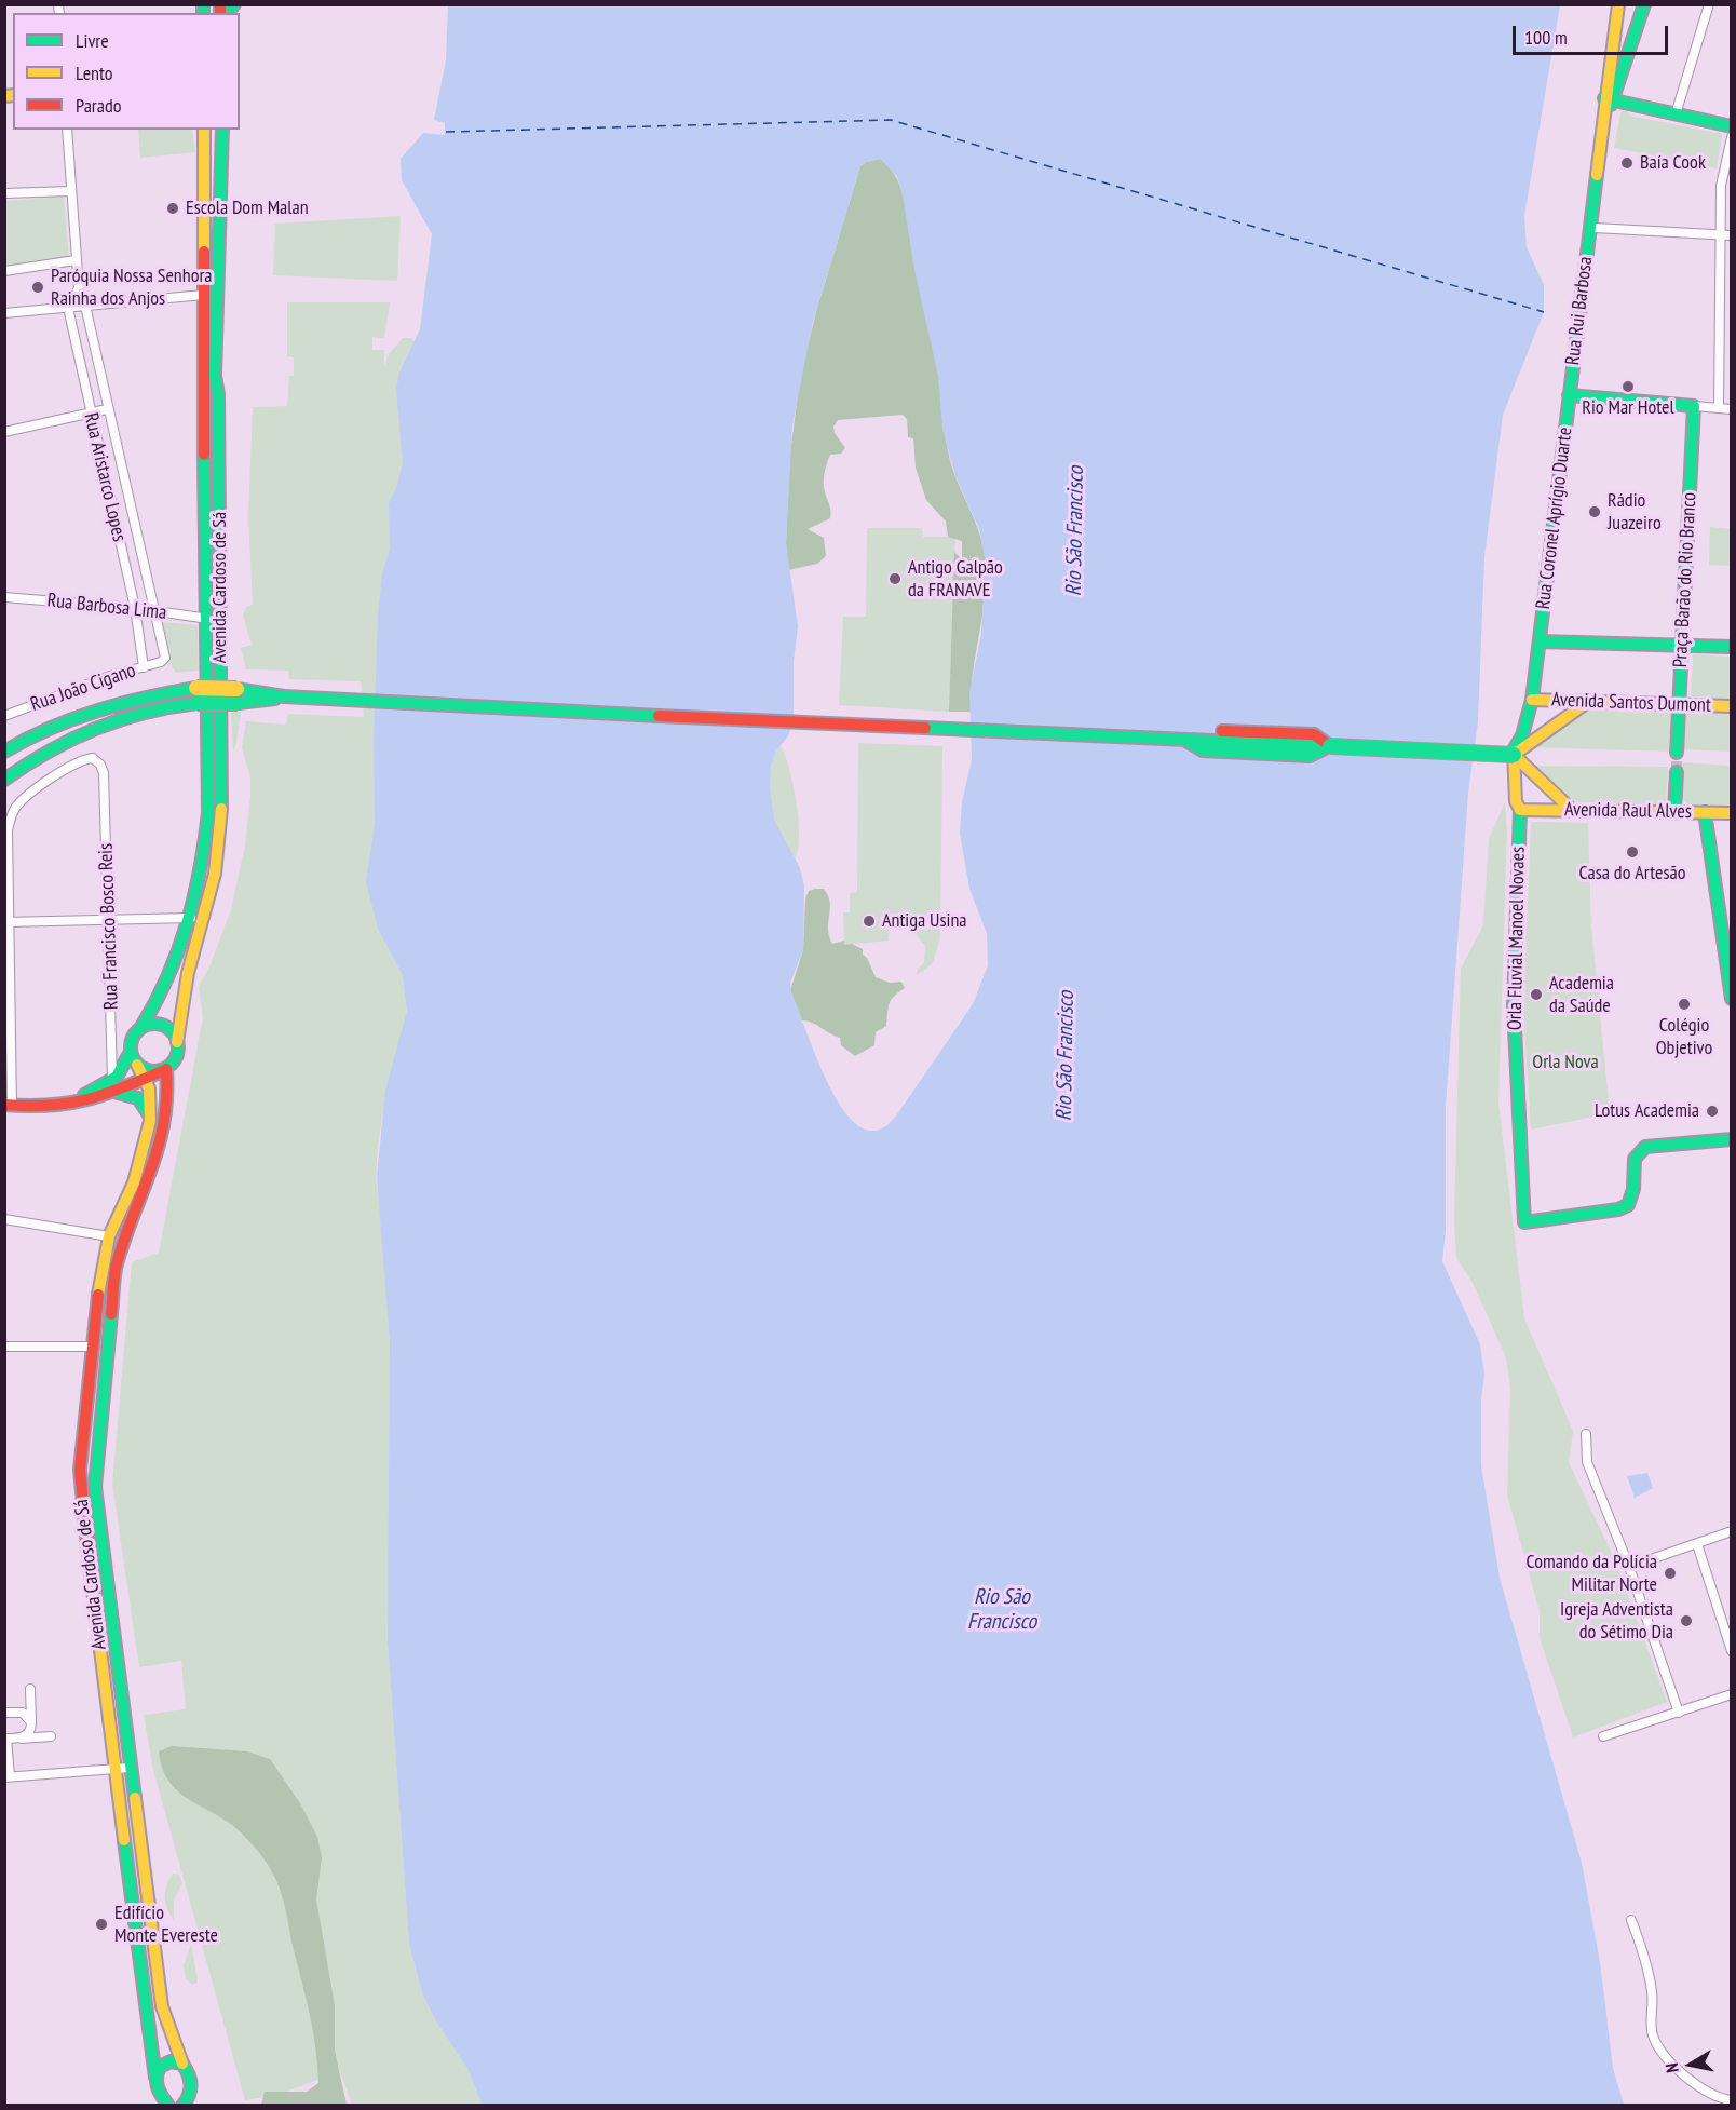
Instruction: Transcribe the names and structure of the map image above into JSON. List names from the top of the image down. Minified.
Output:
{"streets":{"main road":["Rua Rui Barbosa","Rua Coronel Aprígio Duarte","Praça Barão do Rio Branco","Avenida Cardoso de Sá","Avenida Santos Dumont","Avenida Raul Alves","Orla Fluvial Manoel Novaes"],"street":["Rua Aristarco Lopes","Rua Barbosa Lima","Rua João Cigano","Rua Francisco Bosco Reis"]},"crossings":[["Rua Rui Barbosa","Rua Coronel Aprígio Duarte"],["Rua Aristarco Lopes","Rua Barbosa Lima"],["Rua Aristarco Lopes","Rua João Cigano"],["Rua Coronel Aprígio Duarte","Avenida Santos Dumont"],["Rua Coronel Aprígio Duarte","Orla Fluvial Manoel Novaes"],["Praça Barão do Rio Branco","Avenida Santos Dumont"],["Avenida Cardoso de Sá","Rua Barbosa Lima"],["Avenida Raul Alves","Orla Fluvial Manoel Novaes"]],"water":["Rio São Francisco"],"parks":["Orla Nova"],"places":["Baía Cook","Escola Dom Malan","Paróquia Nossa Senhora Rainha dos Anjos","Rio Mar Hotel","Rádio Juazeiro","Antigo Galpão da FRANAVE","Casa do Artesão","Antiga Usina","Academia da Saúde","Colégio Objetivo","Lotus Academia","Comando da Polícia Militar Norte","Igreja Adventista do Sétimo Dia","Edifício Monte Evereste"],"legend":["Livre","Lento","Parado"],"scale_bar":"100 m","north":"left"}
